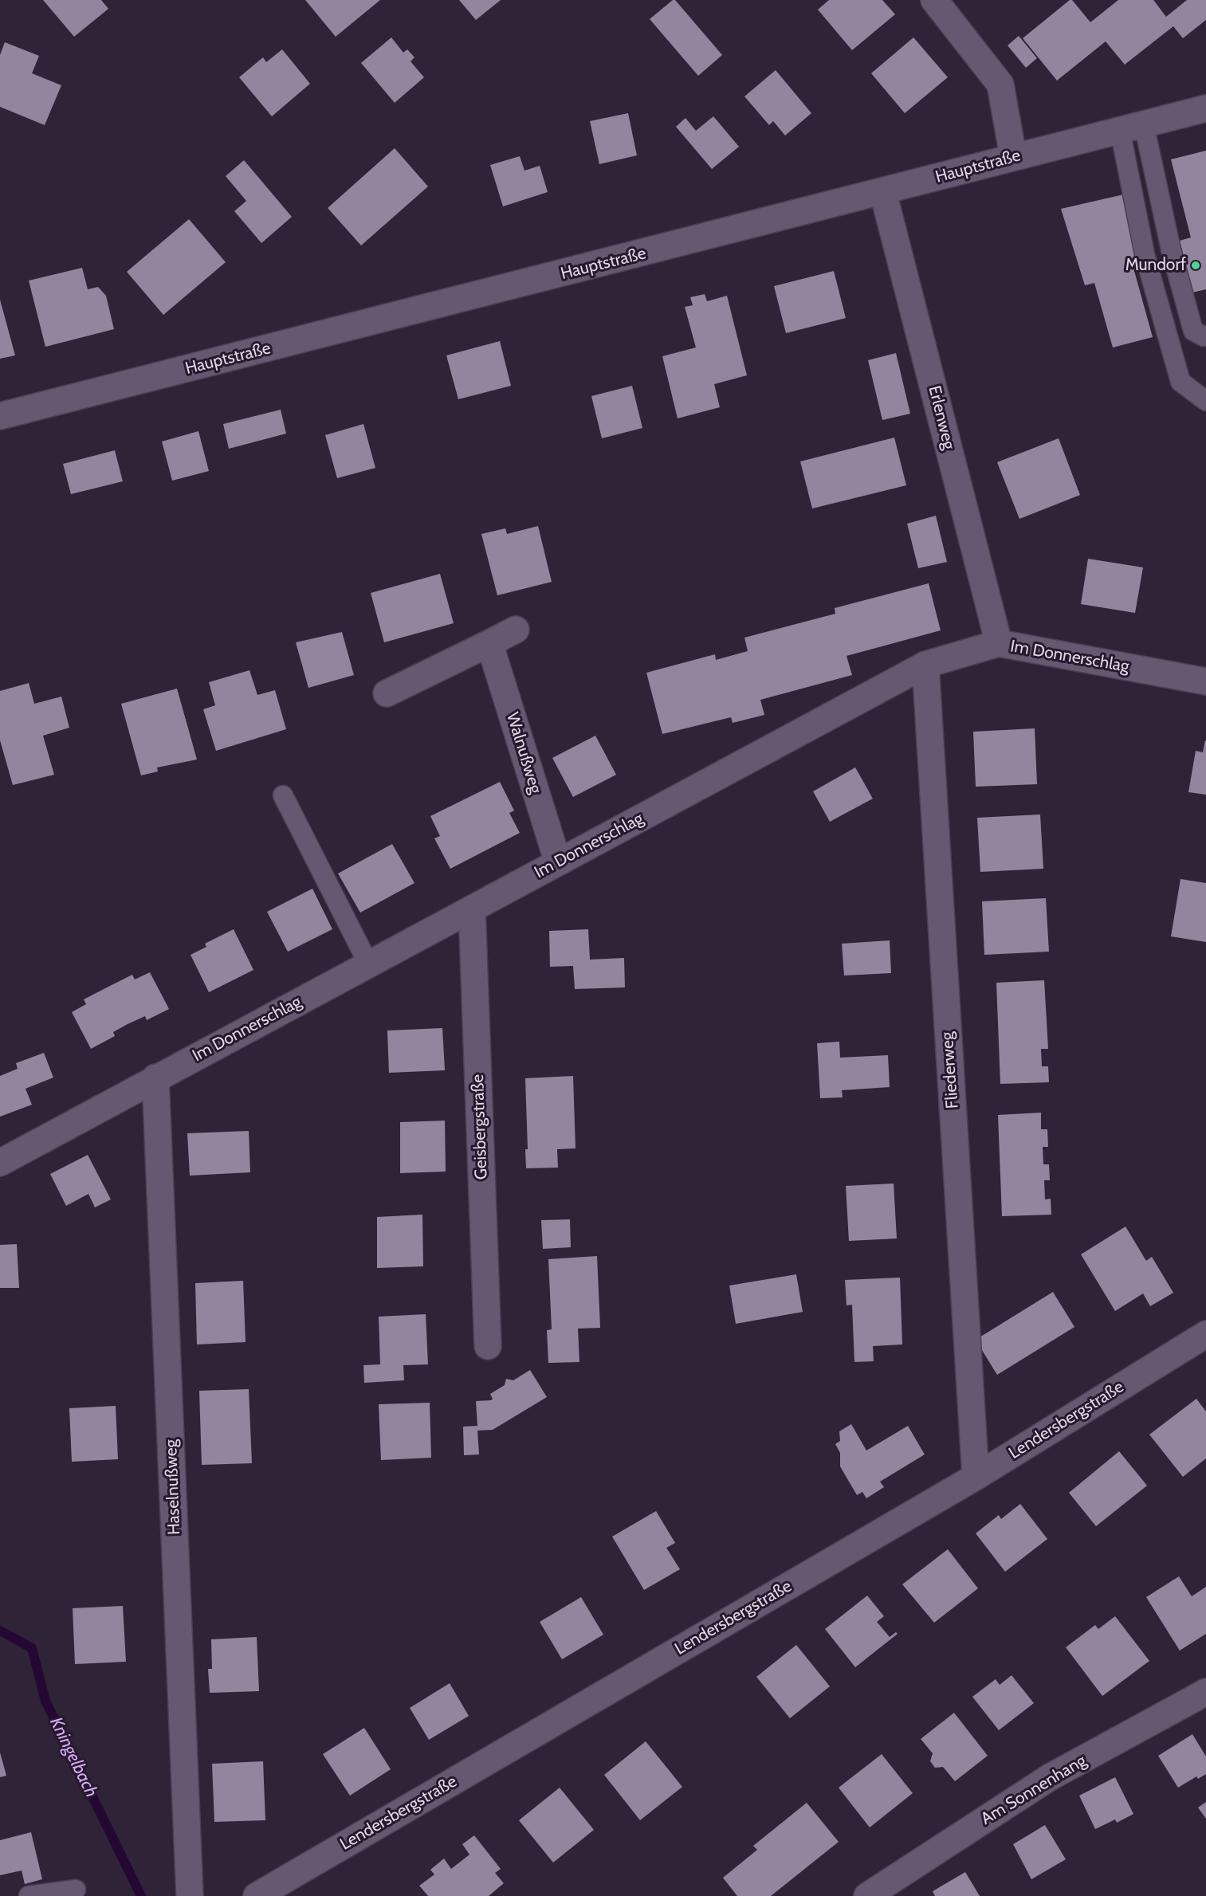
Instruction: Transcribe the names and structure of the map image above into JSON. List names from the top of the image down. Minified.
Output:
{"streets":{"street":["Hauptstraße","Erlenweg","Im Donnerschlag","Walnußweg","Fliederweg","Geisbergstraße","Lendersbergstraße","Haselnußweg","Am Sonnenhang"]},"crossings":[["Hauptstraße","Erlenweg"],["Erlenweg","Im Donnerschlag"],["Im Donnerschlag","Walnußweg"],["Im Donnerschlag","Fliederweg"],["Im Donnerschlag","Geisbergstraße"],["Im Donnerschlag","Haselnußweg"],["Fliederweg","Lendersbergstraße"]],"water":["Kningelbach"],"places":["Mundorf"]}
